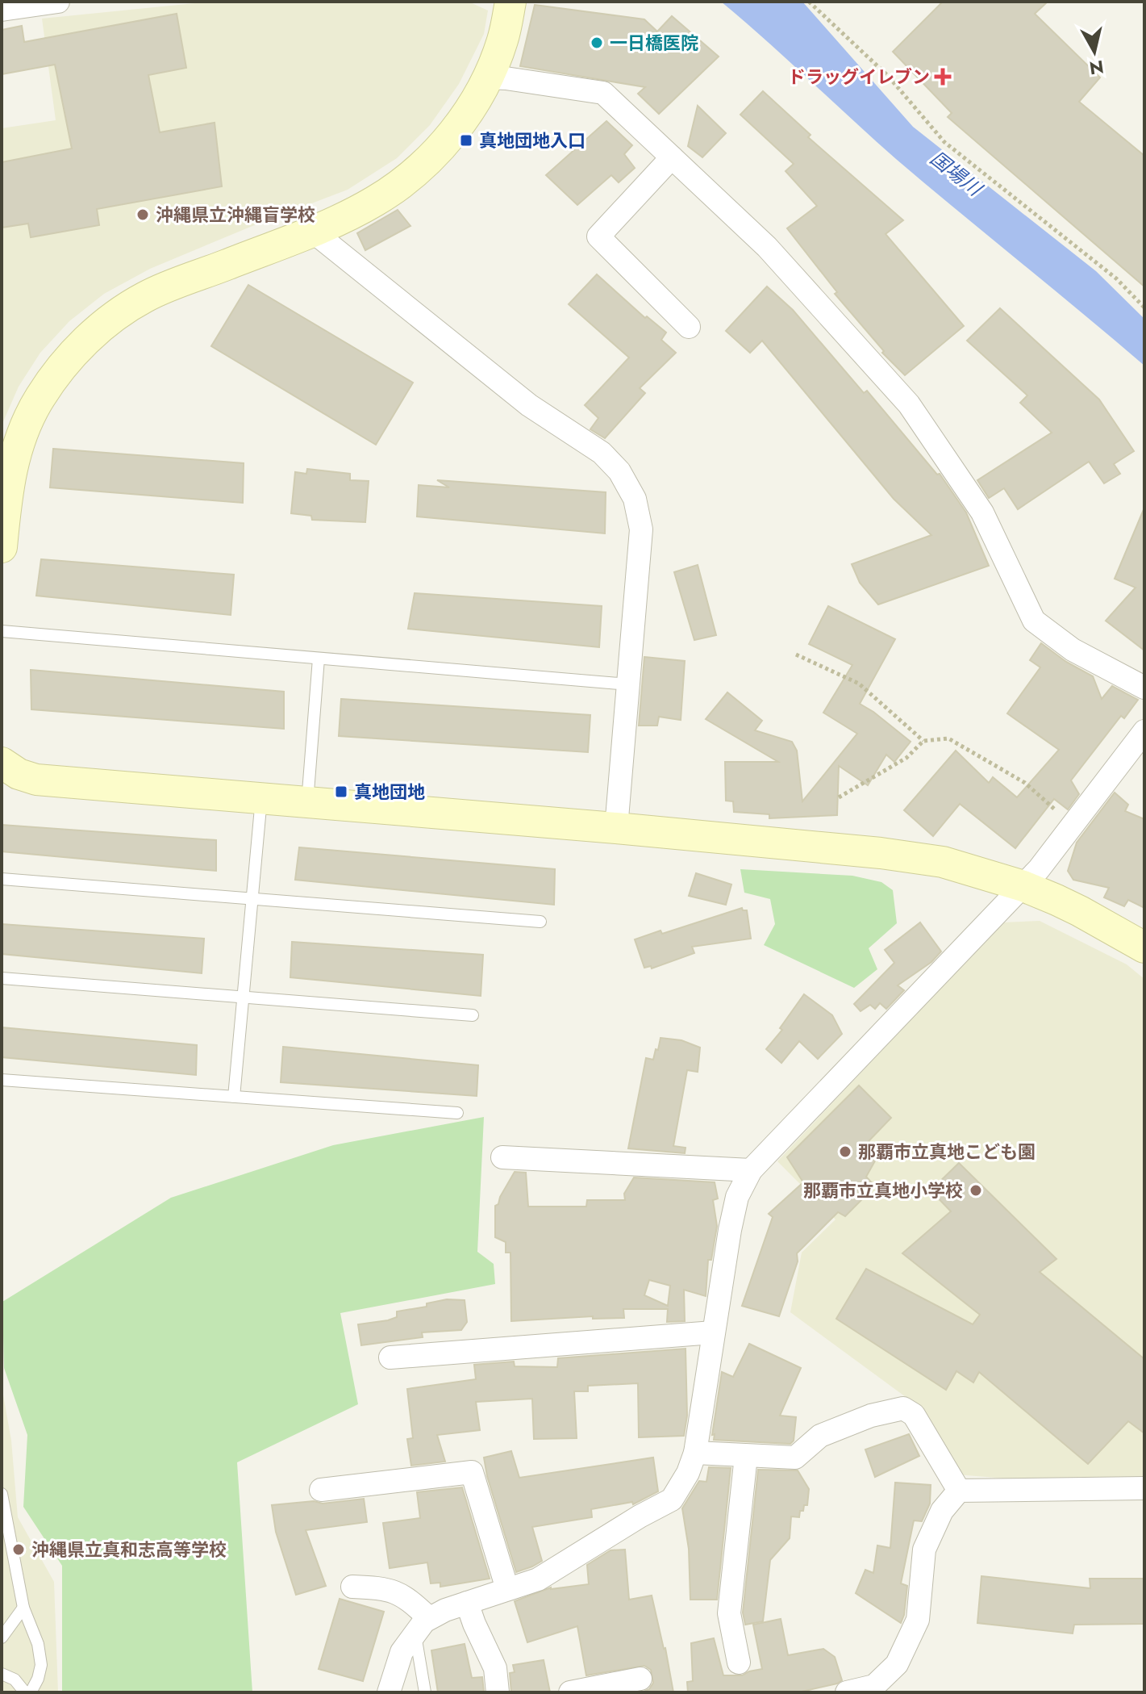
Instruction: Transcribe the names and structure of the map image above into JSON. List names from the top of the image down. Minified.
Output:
{"water":["国場川"],"places":{"other":["一日橋医院","沖縄県立沖縄盲学校","那覇市立真地こども園","那覇市立真地小学校","沖縄県立真和志高等学校"],"health":["ドラッグイレブン"],"transit":["真地団地入口","真地団地"]},"north":"bottom"}
